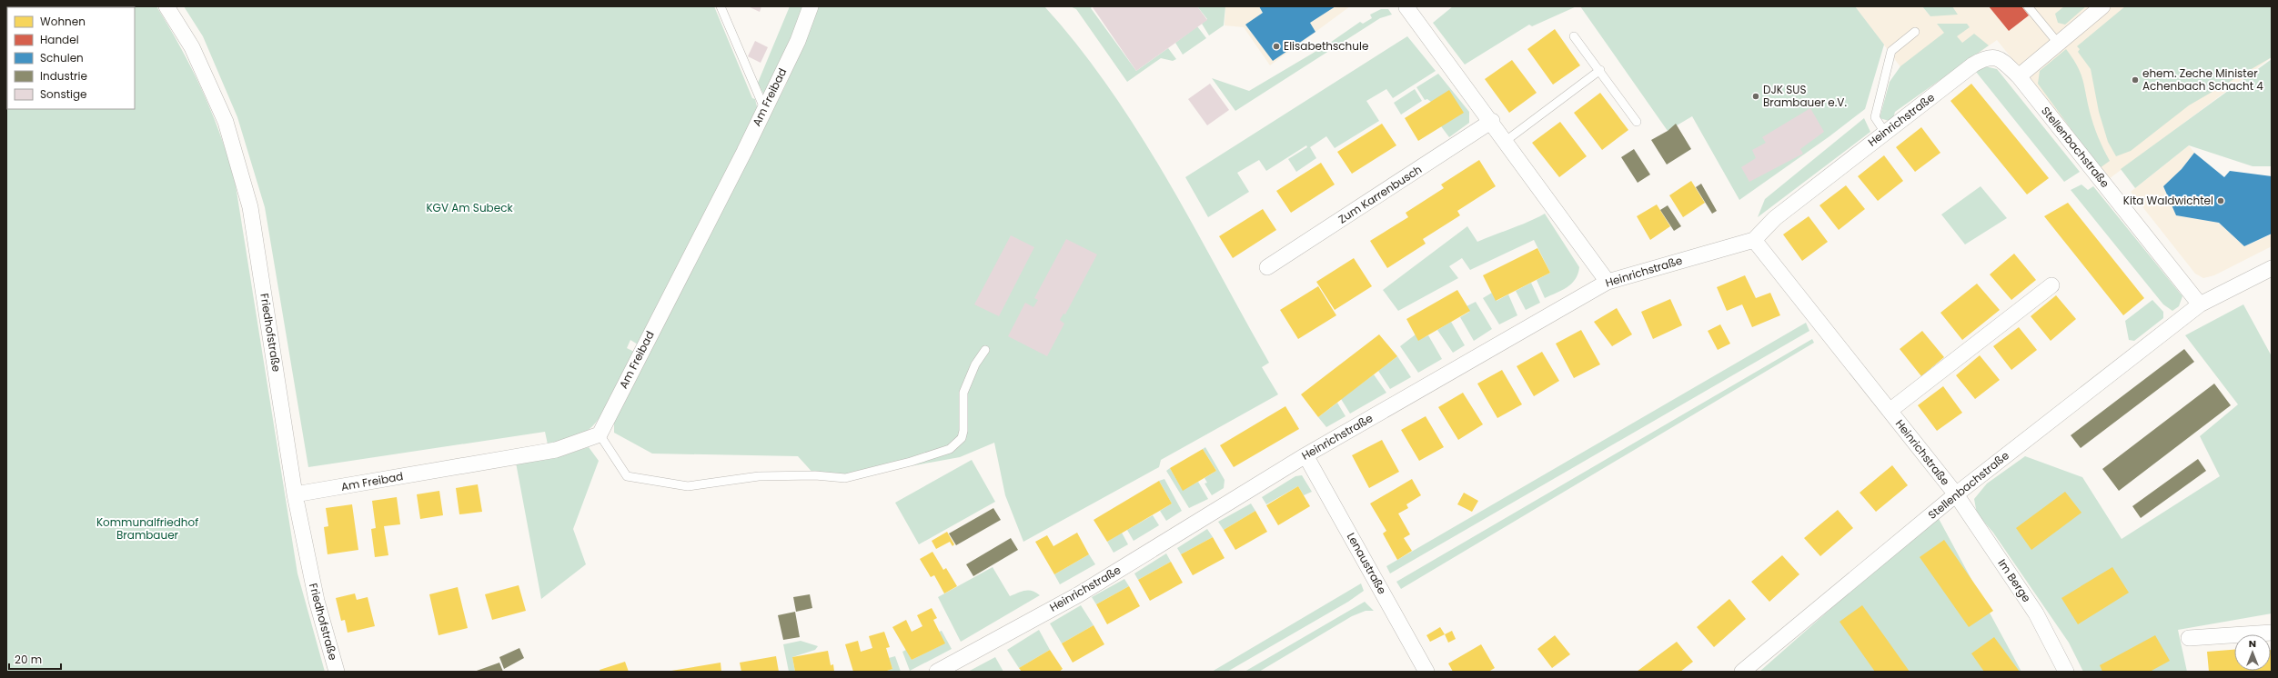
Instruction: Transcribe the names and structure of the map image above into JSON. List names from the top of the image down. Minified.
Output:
{"streets":{"street":["Am Freibad","Heinrichstraße","Stellenbachstraße","Zum Karrenbusch","Friedhofstraße","Lenaustraße","Im Berge"]},"crossings":[["Am Freibad","Friedhofstraße"],["Heinrichstraße","Stellenbachstraße"],["Heinrichstraße","Lenaustraße"],["Heinrichstraße","Im Berge"],["Stellenbachstraße","Im Berge"]],"parks":["KGV Am Subeck","Kommunalfriedhof Brambauer"],"places":["Elisabethschule","ehem. Zeche Minister Achenbach Schacht 4","DJK SUS Brambauer e.V.","Kita Waldwichtel"],"legend":["Wohnen","Handel","Schulen","Industrie","Sonstige"],"scale_bar":"20 m","north":"top"}
